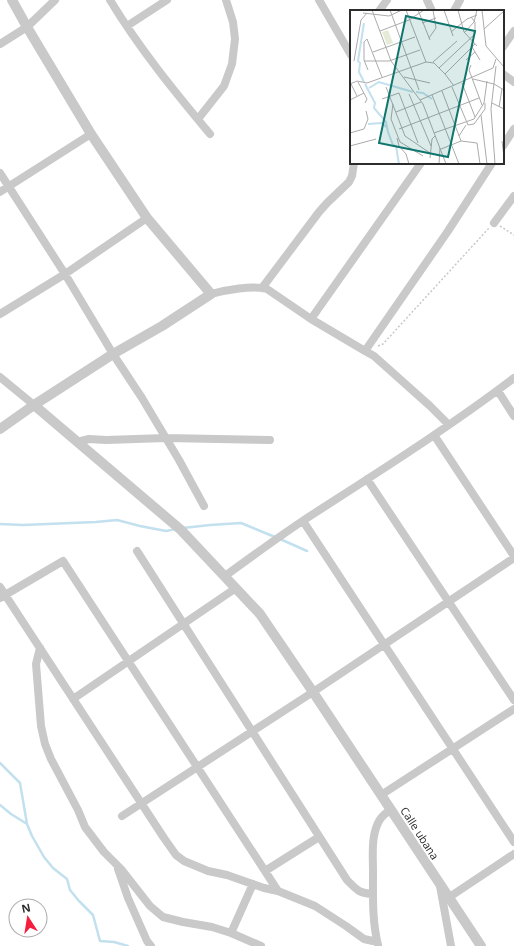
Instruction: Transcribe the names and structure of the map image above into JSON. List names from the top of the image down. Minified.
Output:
{"streets":{"street":["Calle ubana"]},"north":"top"}
